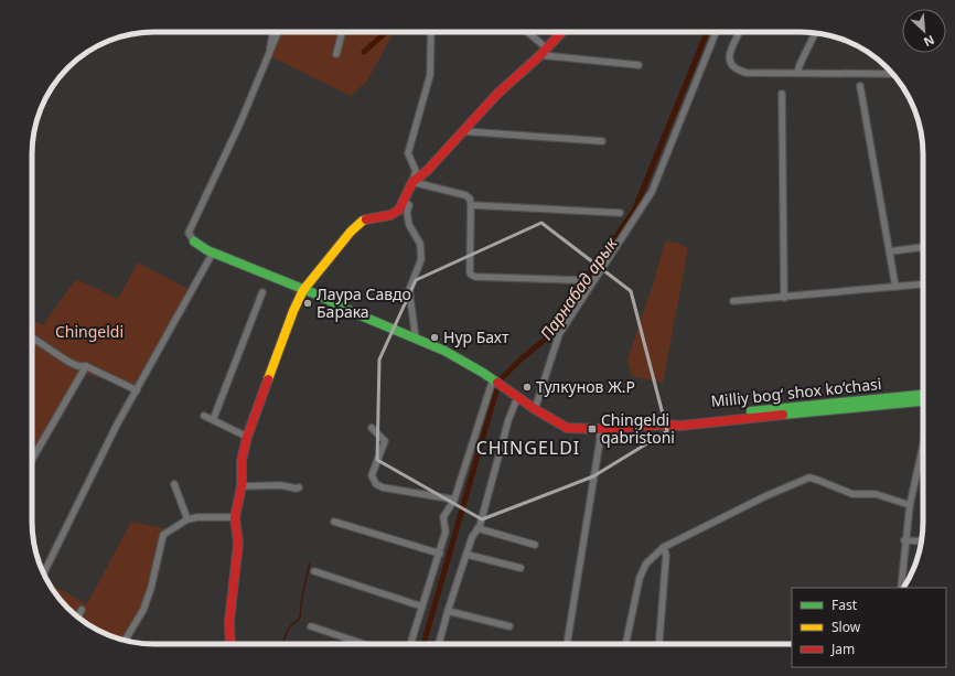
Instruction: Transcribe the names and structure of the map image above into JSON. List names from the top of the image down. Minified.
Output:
{"streets":{"main road":["Milliy bog‘ shox ko‘chasi"]},"districts":["CHINGELDI"],"water":["Парнабад арык"],"parks":["Chingeldi"],"places":{"other":["Лаура Савдо Барака","Нур Бахт","Тулкунов Ж.Р"],"transit":["Chingeldi qabristoni"]},"legend":["Fast","Slow","Jam"],"north":"bottom right"}
